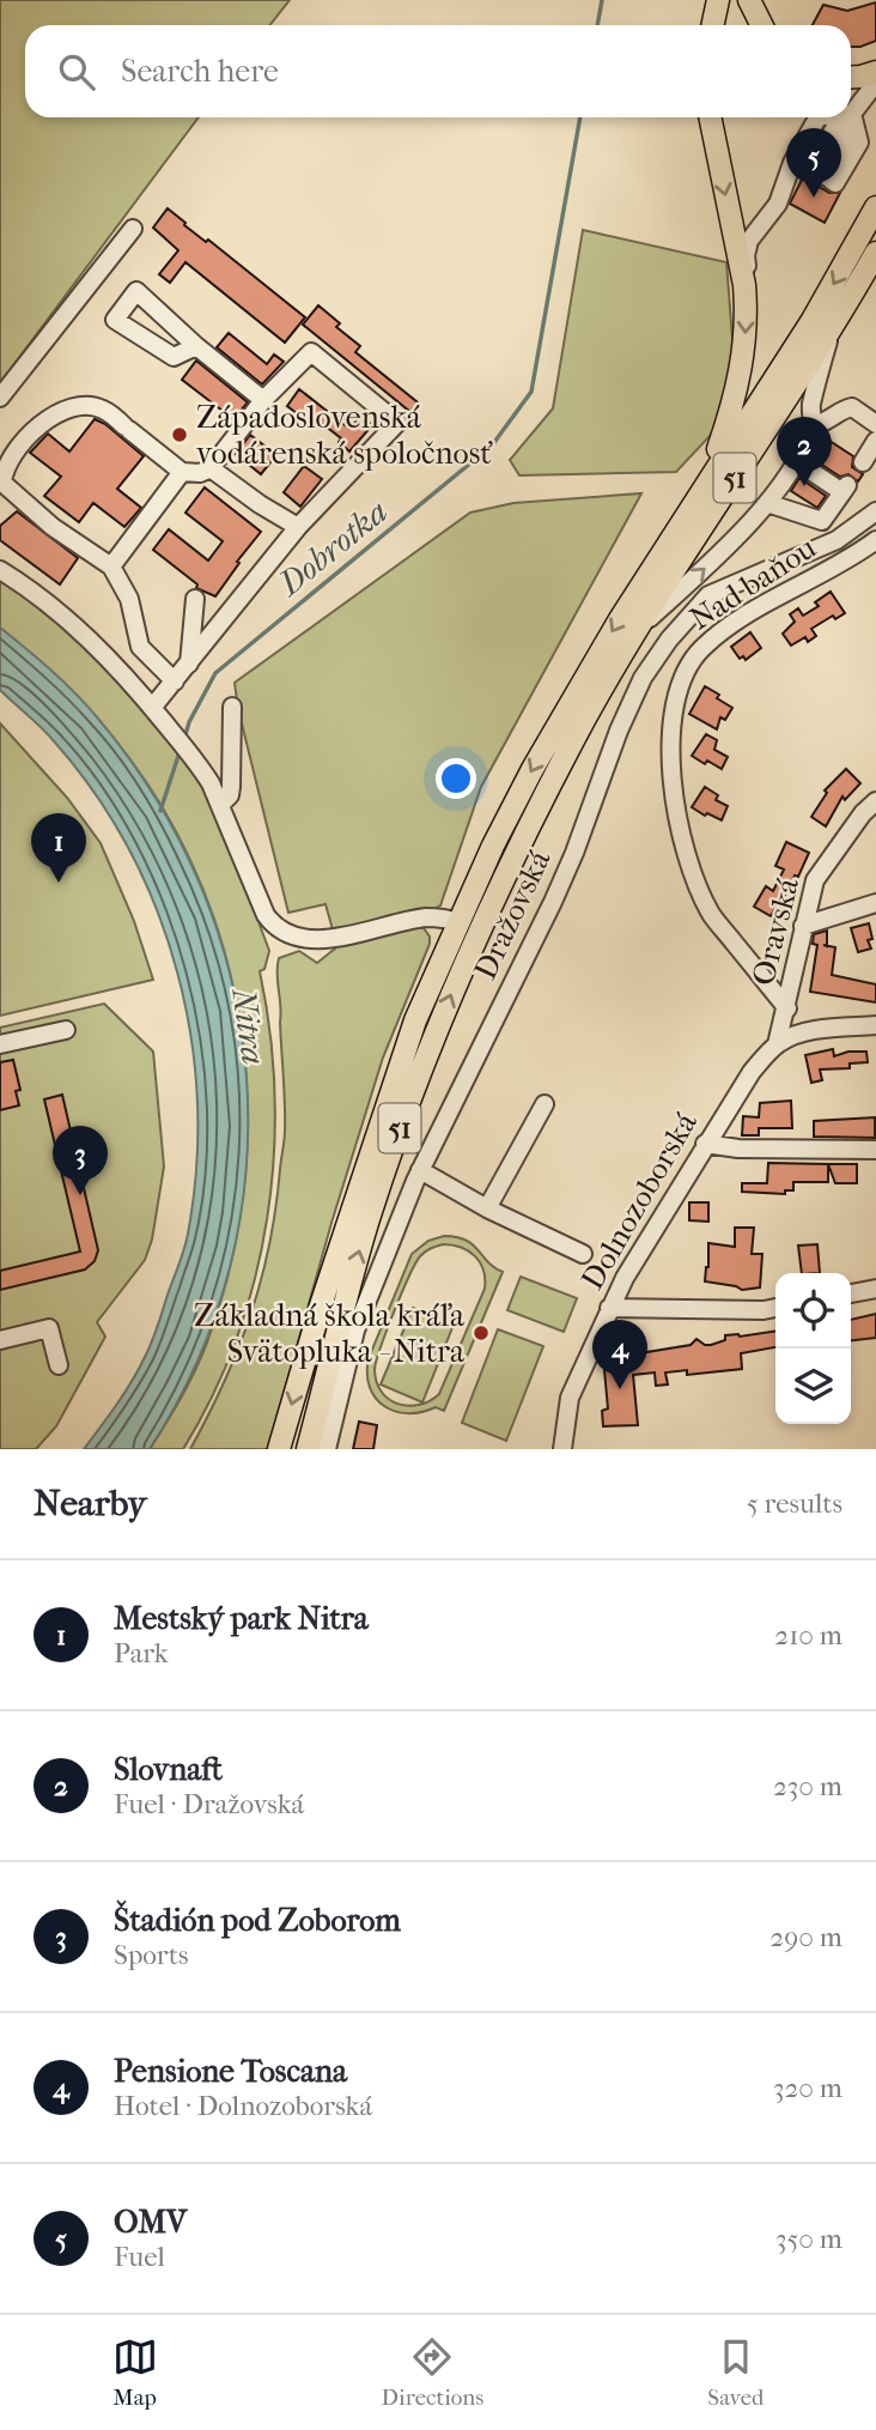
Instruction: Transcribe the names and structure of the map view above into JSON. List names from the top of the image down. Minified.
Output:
{"streets":{"main road":["51"],"street":["Nad baňou","Dražovská","Oravská","Dolnozoborská"]},"crossings":[["Nad baňou","Oravská"],["Oravská","Dolnozoborská"]],"water":["Dobrotka","Nitra"],"places":["Západoslovenská vodárenská spoločnosť","Základná škola kráľa Svätopluka - Nitra"],"page":{"search":"Search here","pins":["5","2","1","3","4"],"heading":["Nearby","5 results"],"list":[{"mark":"1","name":"Mestský park Nitra","note":"Park","value":"210 m"},{"mark":"2","name":"Slovnaft","note":"Fuel · Dražovská","value":"230 m"},{"mark":"3","name":"Štadión pod Zoborom","note":"Sports","value":"290 m"},{"mark":"4","name":"Pensione Toscana","note":"Hotel · Dolnozoborská","value":"320 m"},{"mark":"5","name":"OMV","note":"Fuel","value":"350 m"}],"nav":["Map","Directions","Saved"]}}
